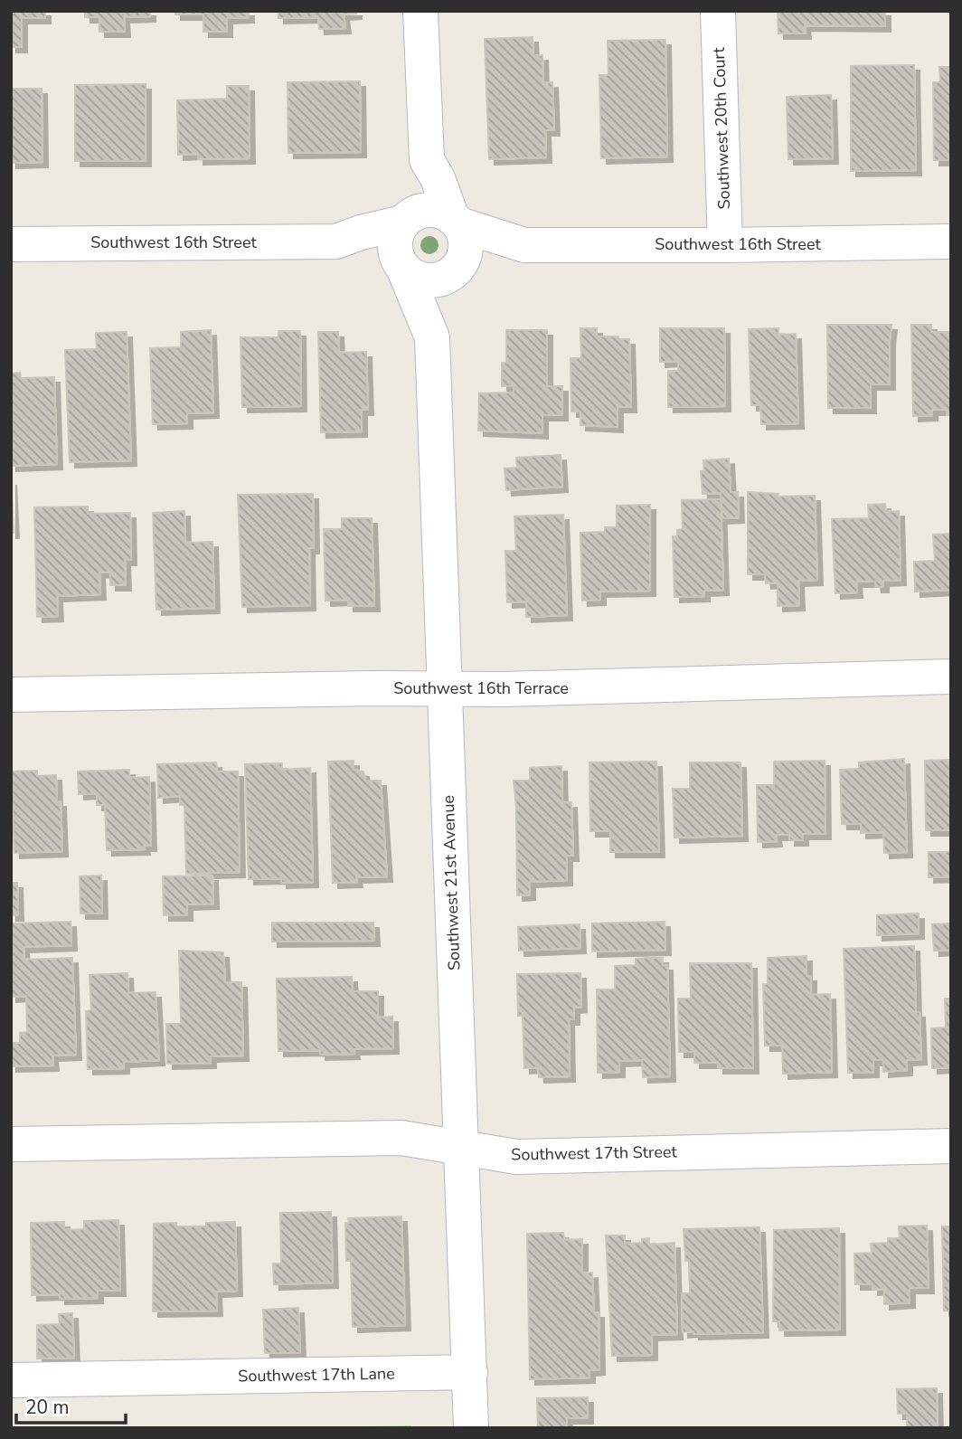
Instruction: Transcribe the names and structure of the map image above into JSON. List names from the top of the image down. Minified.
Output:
{"streets":{"street":["Southwest 20th Court","Southwest 16th Street","Southwest 16th Terrace","Southwest 21st Avenue","Southwest 17th Street","Southwest 17th Lane"]},"crossings":[["Southwest 20th Court","Southwest 16th Street"],["Southwest 16th Street","Southwest 21st Avenue"],["Southwest 16th Terrace","Southwest 21st Avenue"],["Southwest 21st Avenue","Southwest 17th Street"],["Southwest 21st Avenue","Southwest 17th Lane"]],"scale_bar":"20 m"}
